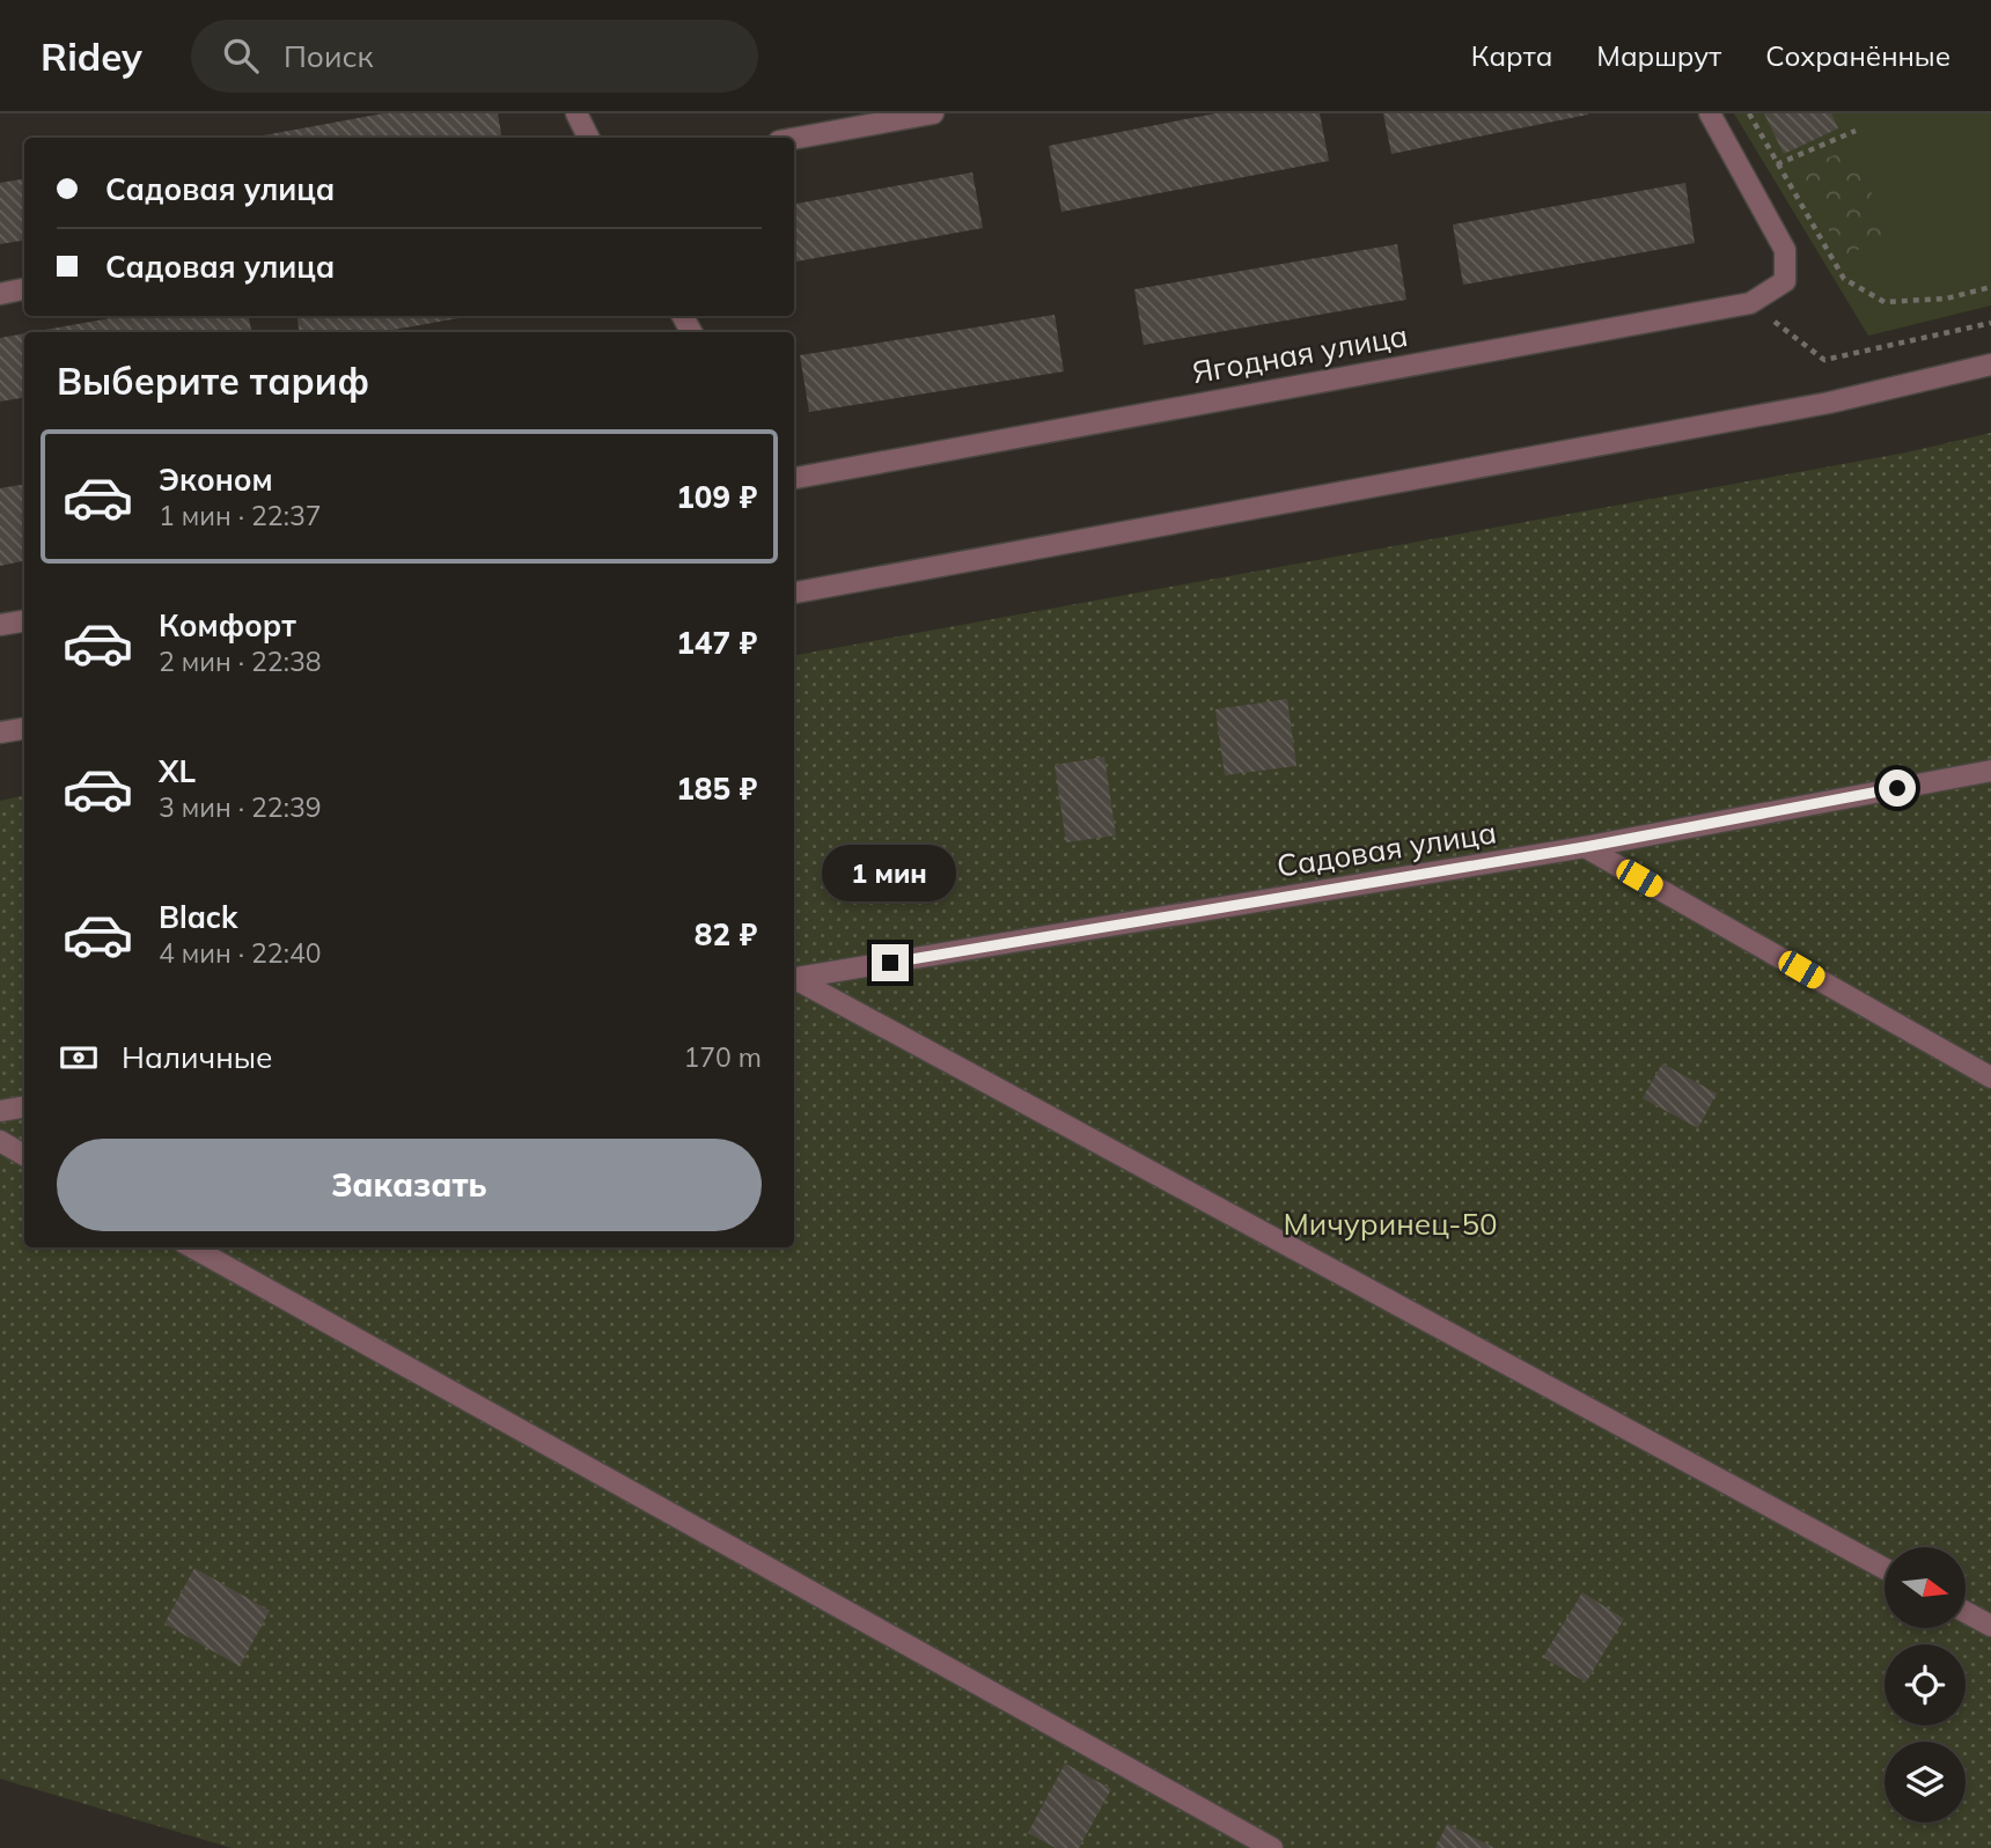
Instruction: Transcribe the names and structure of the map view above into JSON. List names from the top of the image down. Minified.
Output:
{"streets":{"street":["Ягодная улица","Садовая улица"]},"parks":["Мичуринец-50"],"north":"right","page":{"header":"Ridey","search":"Поиск","nav":["Карта","Маршрут","Сохранённые"],"banner":["Садовая улица","Садовая улица"],"heading":"Выберите тариф","list":[{"name":"Эконом","note":"1 мин · 22:37","value":"109 ₽"},{"name":"Комфорт","note":"2 мин · 22:38","value":"147 ₽"},{"name":"XL","note":"3 мин · 22:39","value":"185 ₽"},{"name":"Black","note":"4 мин · 22:40","value":"82 ₽"}],"bubble":"1 мин","pay":["Наличные","170 m"],"buttons":"Заказать"}}
